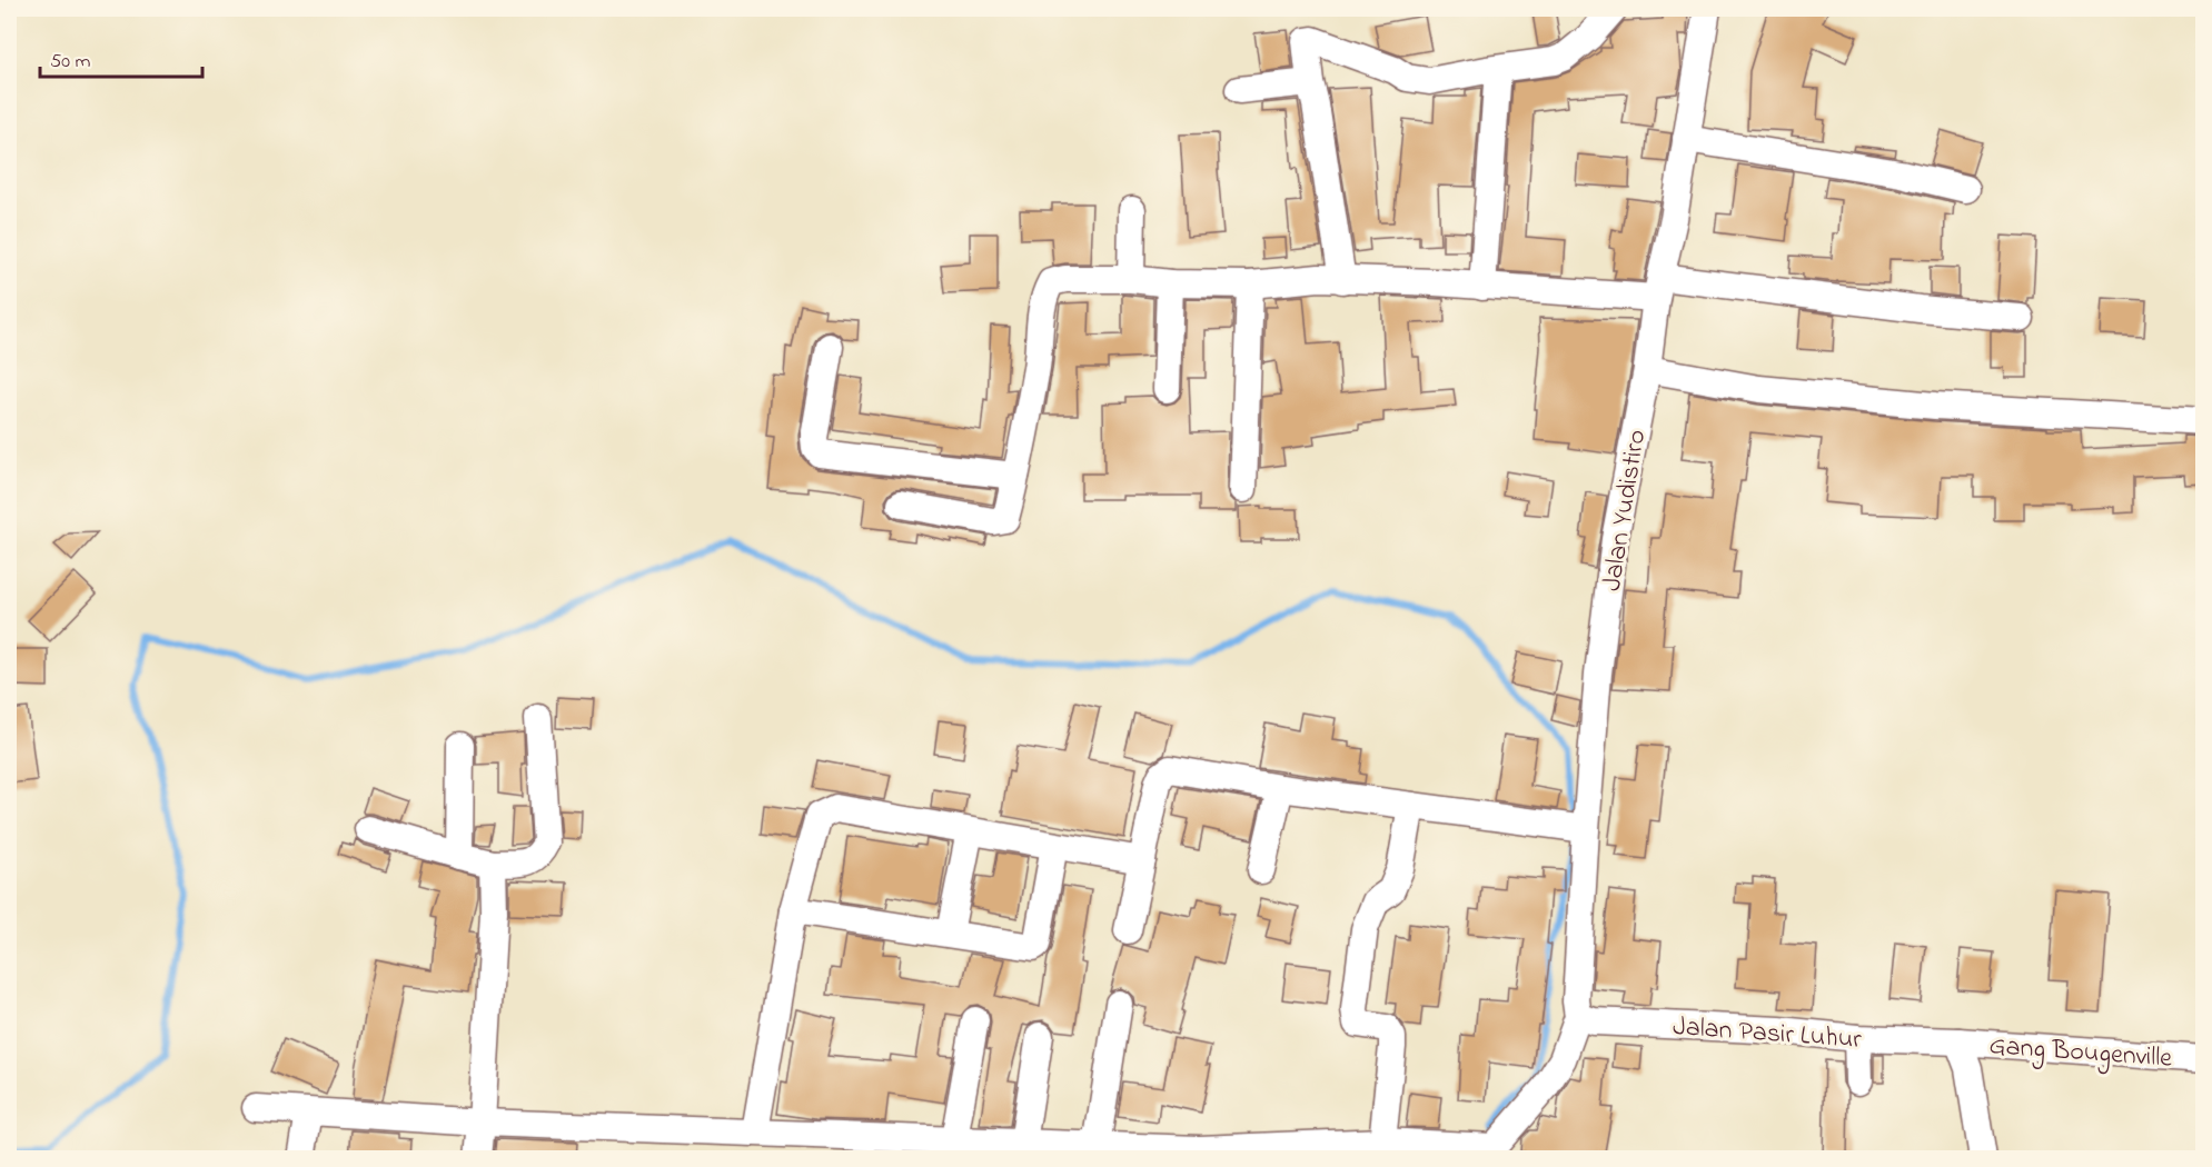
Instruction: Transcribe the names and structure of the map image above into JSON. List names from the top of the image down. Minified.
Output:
{"streets":{"street":["Jalan Yudistiro","Jalan Pasir Luhur","Gang Bougenville"]},"crossings":[["Jalan Yudistiro","Jalan Pasir Luhur"],["Jalan Pasir Luhur","Gang Bougenville"]],"scale_bar":"50 m"}
